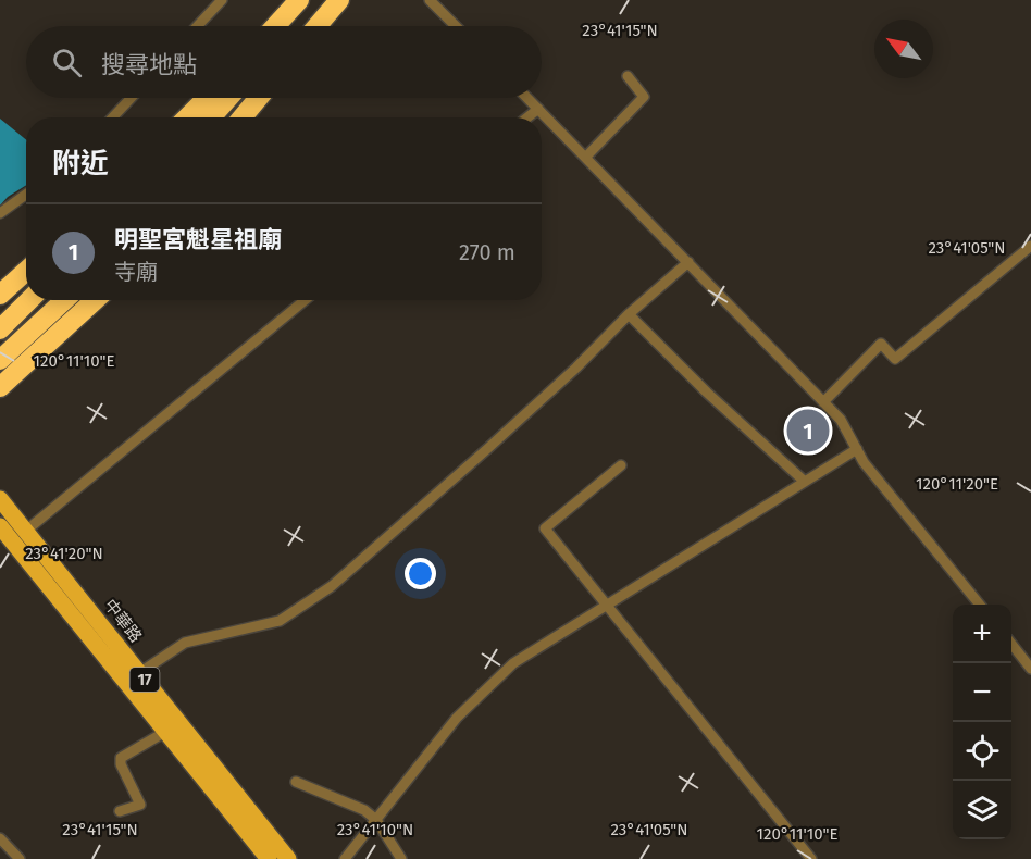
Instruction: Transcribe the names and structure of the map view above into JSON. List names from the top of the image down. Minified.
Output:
{"streets":{"main road":["中華路","17"]},"north":"top left","page":{"search":"搜尋地點","heading":"附近","list":[{"mark":"1","name":"明聖宮魁星祖廟","note":"寺廟","value":"270 m"}],"pins":"1","map_buttons":["+","−"]},"coordinates":["23°41'15\"N","23°41'05\"N","120°11'10\"E","120°11'20\"E","23°41'20\"N","23°41'10\"N"]}
